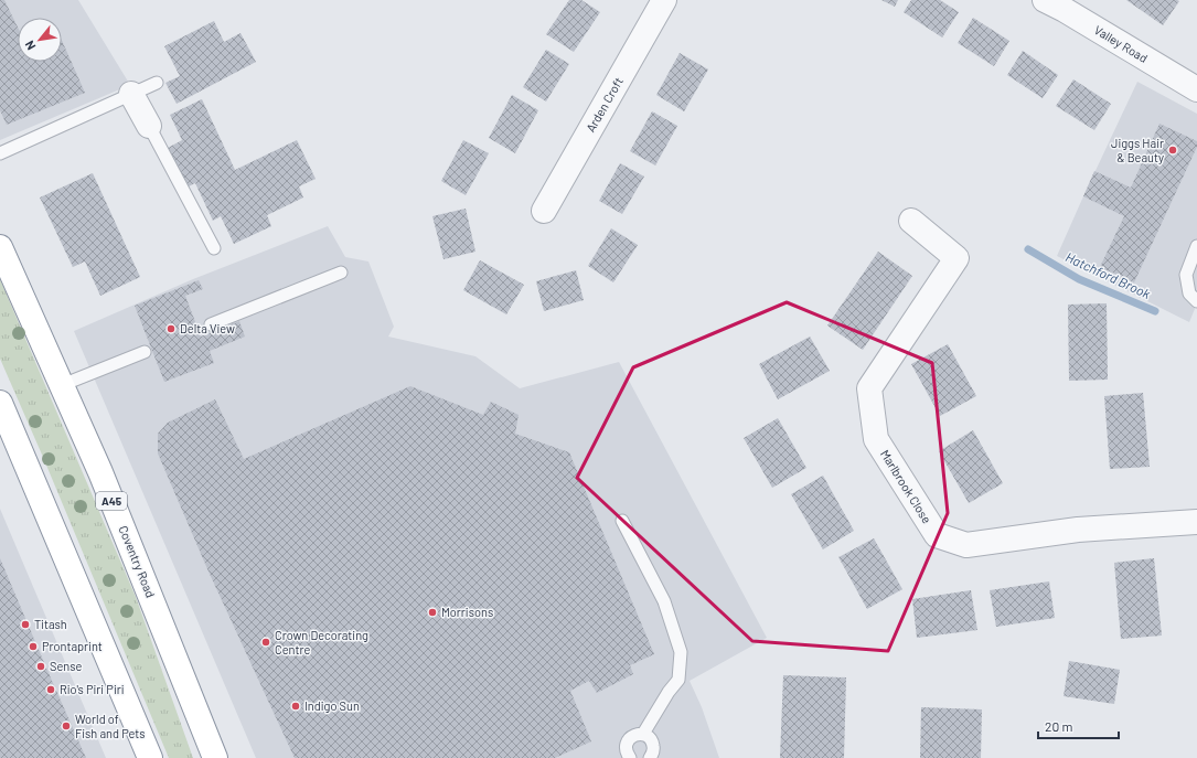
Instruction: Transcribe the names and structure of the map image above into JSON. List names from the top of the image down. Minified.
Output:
{"streets":{"highway":["A45","Coventry Road"],"street":["Valley Road","Arden Croft","Marlbrook Close"]},"water":["Hatchford Brook"],"places":["Jiggs Hair & Beauty","Delta View","Morrisons","Titash","Crown Decorating Centre","Prontaprint","Sense","Rio's Piri Piri","Indigo Sun","World of Fish and Pets"],"scale_bar":"20 m","north":"bottom left"}
